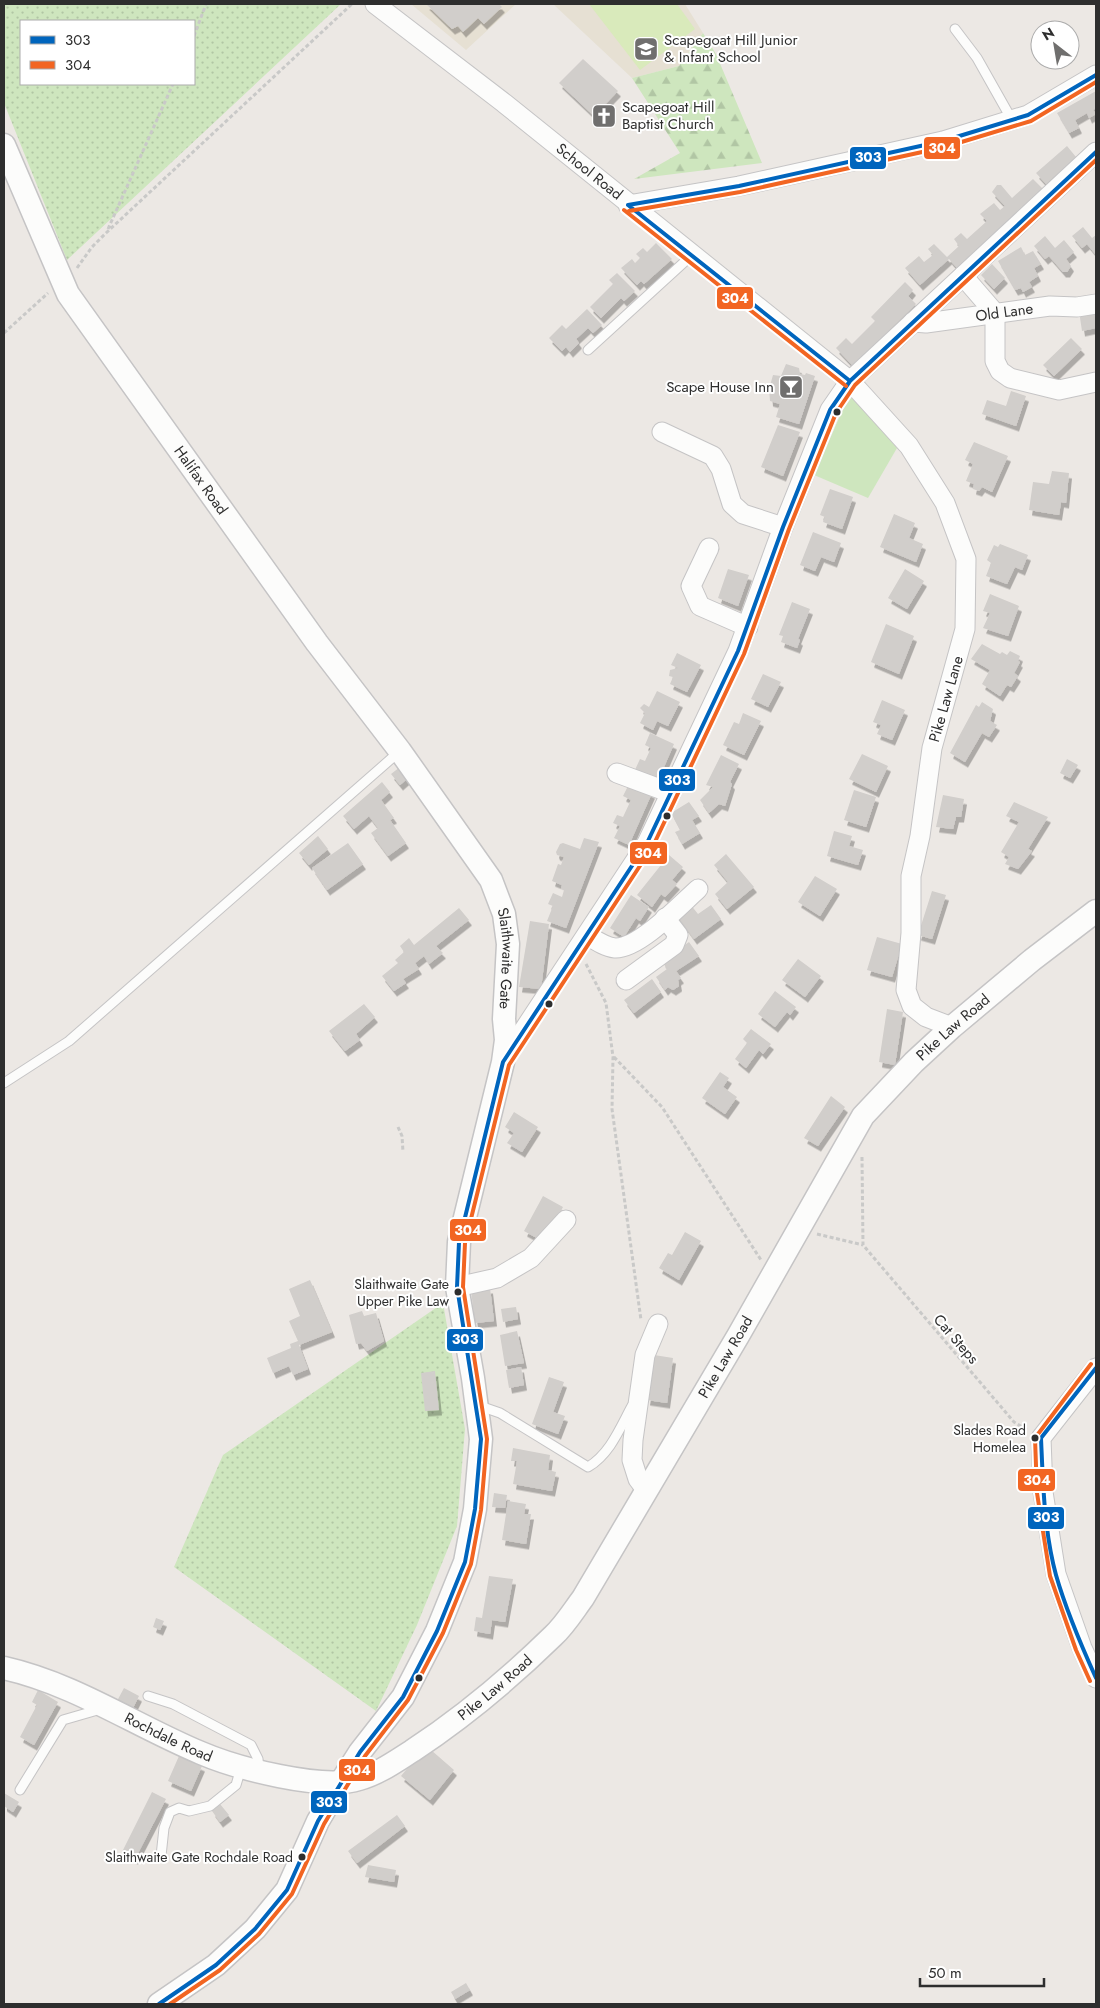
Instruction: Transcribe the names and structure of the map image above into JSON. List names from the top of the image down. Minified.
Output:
{"streets":{"street":["School Road","Old Lane","Halifax Road","Pike Law Lane","Slaithwaite Gate","Pike Law Road","Rochdale Road"],"path":["Cat Steps"]},"crossings":[["School Road","Pike Law Lane"],["Halifax Road","Slaithwaite Gate"],["Pike Law Lane","Pike Law Road"],["Slaithwaite Gate","Pike Law Road"],["Slaithwaite Gate","Rochdale Road"],["Pike Law Road","Rochdale Road"]],"places":{"school or university":["Scapegoat Hill Junior & Infant School"],"church":["Scapegoat Hill Baptist Church"],"bar":["Scape House Inn"],"other":["Slaithwaite Gate Upper Pike Law","Slades Road Homelea","Slaithwaite Gate Rochdale Road"]},"lines":["transit line 303","transit line 304"],"legend":["303","304"],"scale_bar":"50 m","north":"top left"}
